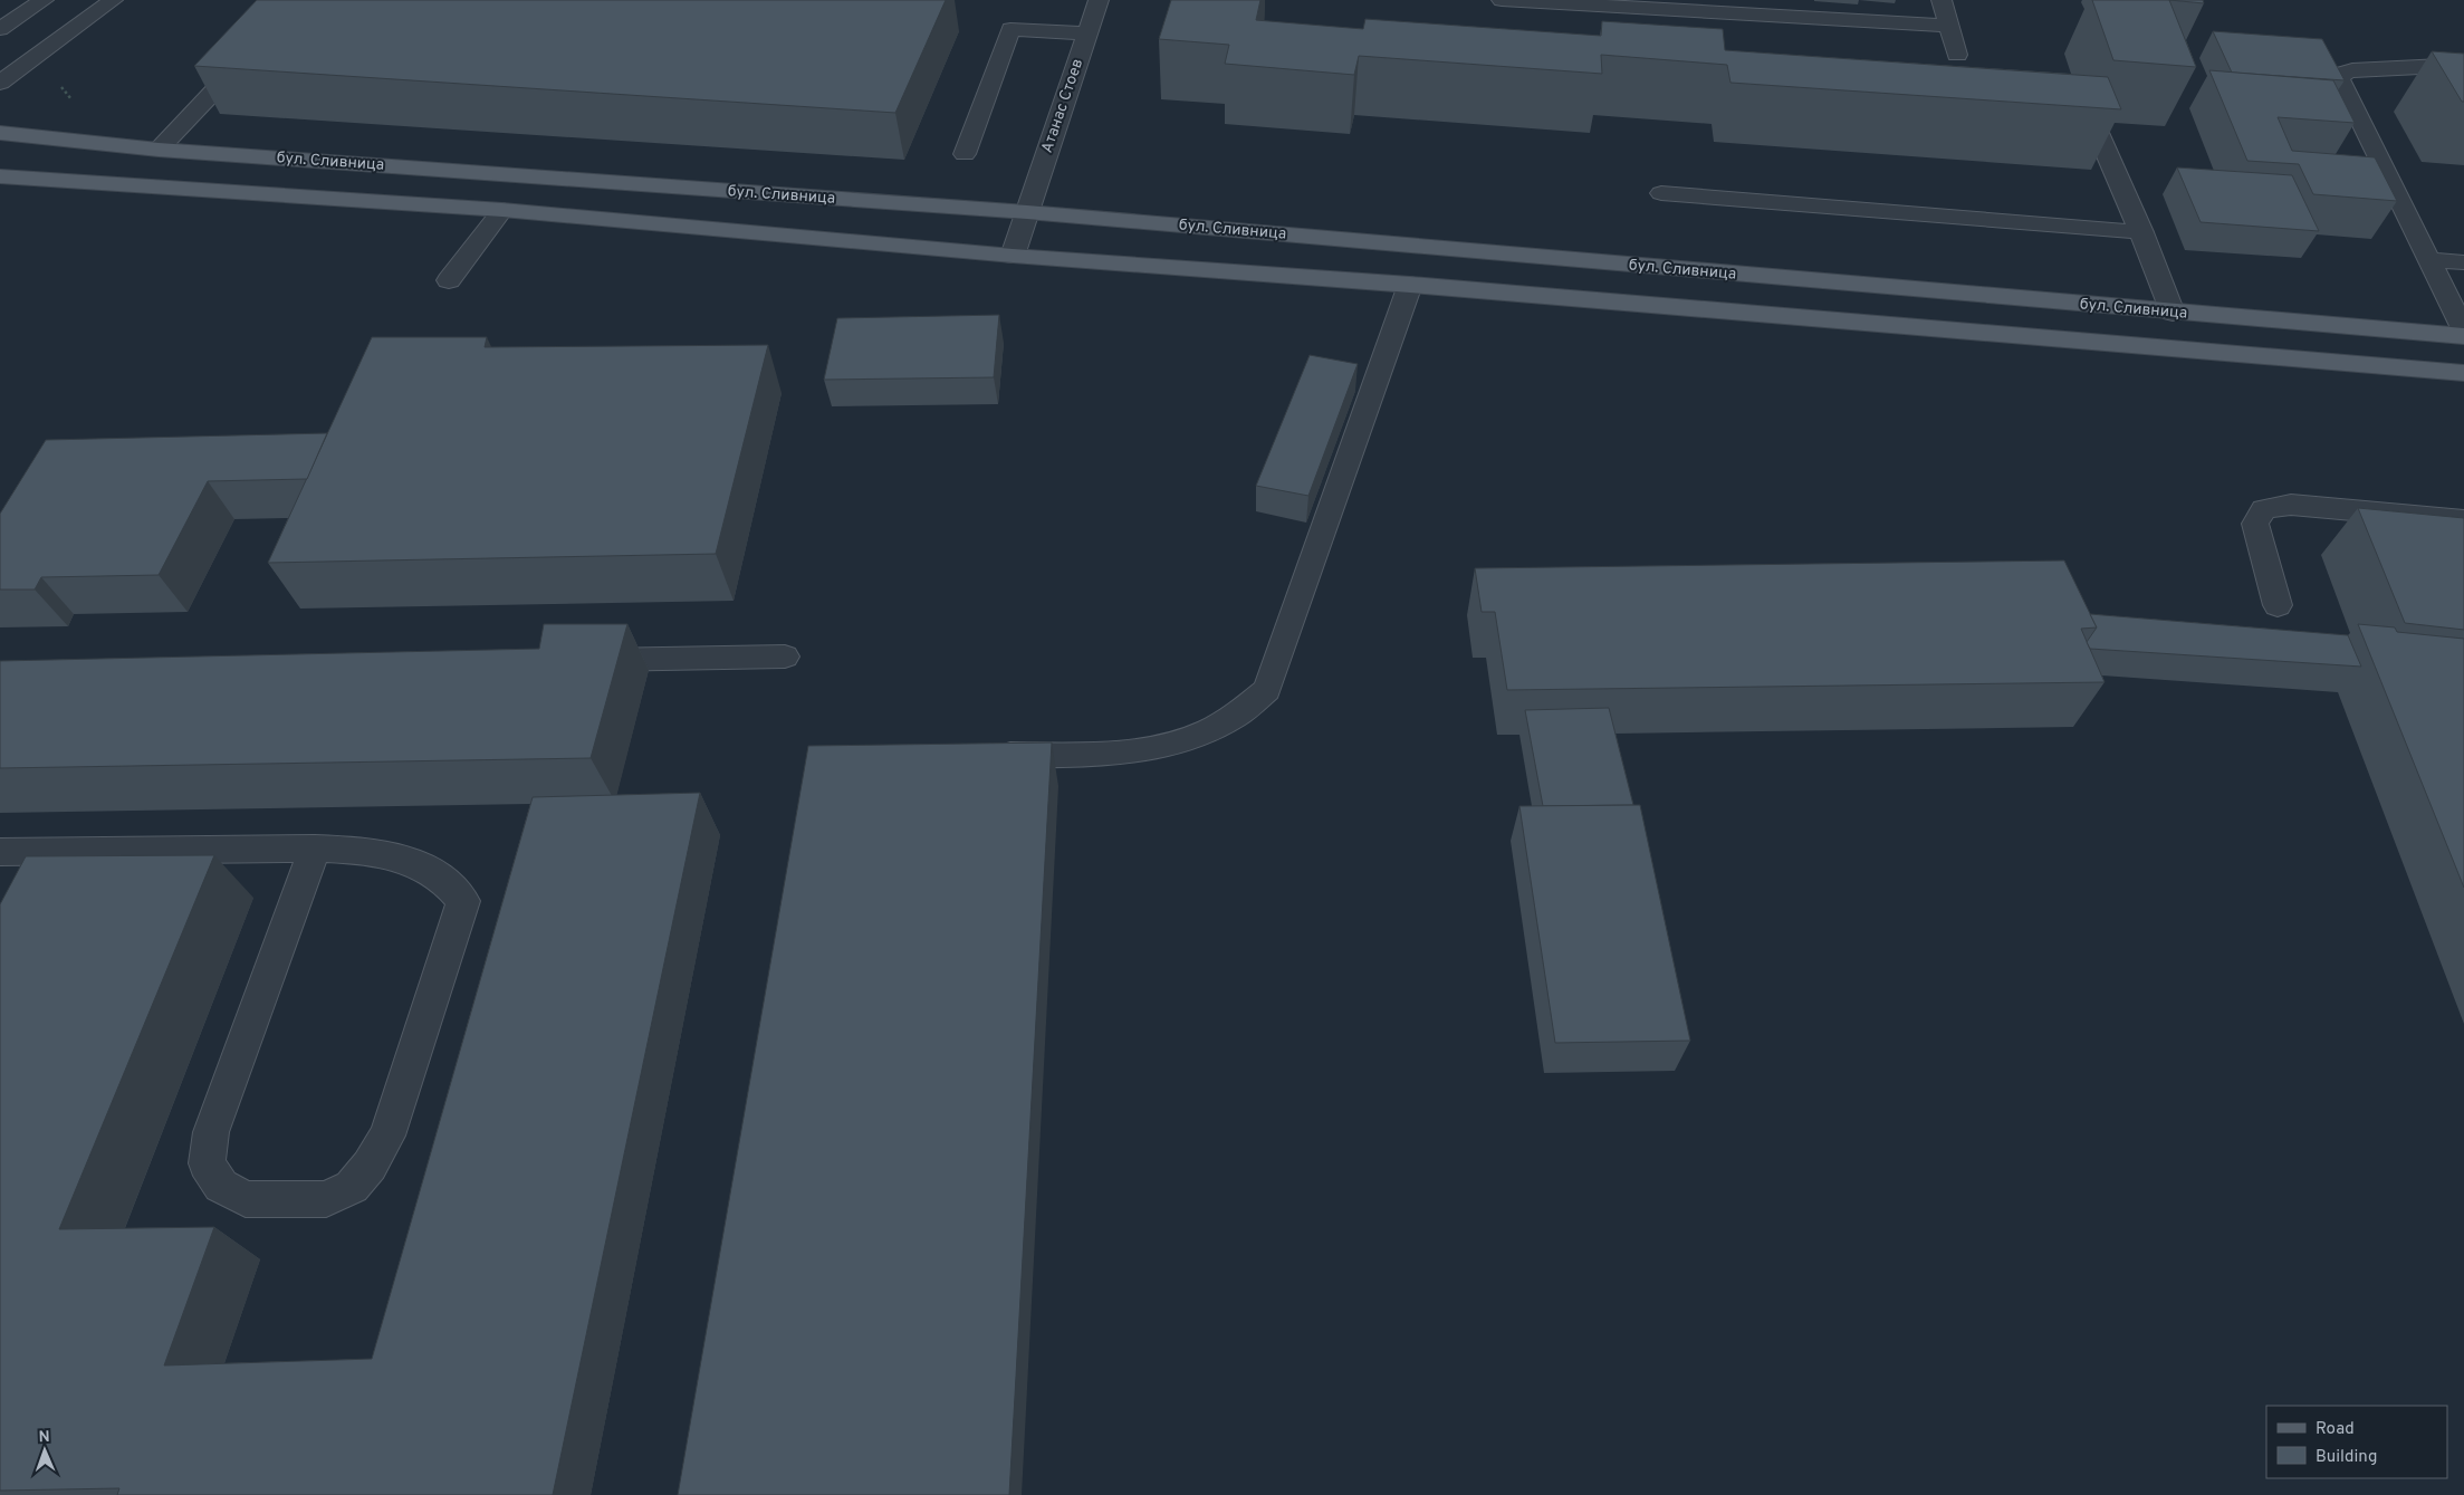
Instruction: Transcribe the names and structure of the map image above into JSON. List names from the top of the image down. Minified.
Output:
{"streets":{"main road":["бул. Сливница"],"street":["Атанас Стоев"]},"crossings":[["Атанас Стоев","бул. Сливница"]],"legend":["Road","Building"],"north":"top"}
